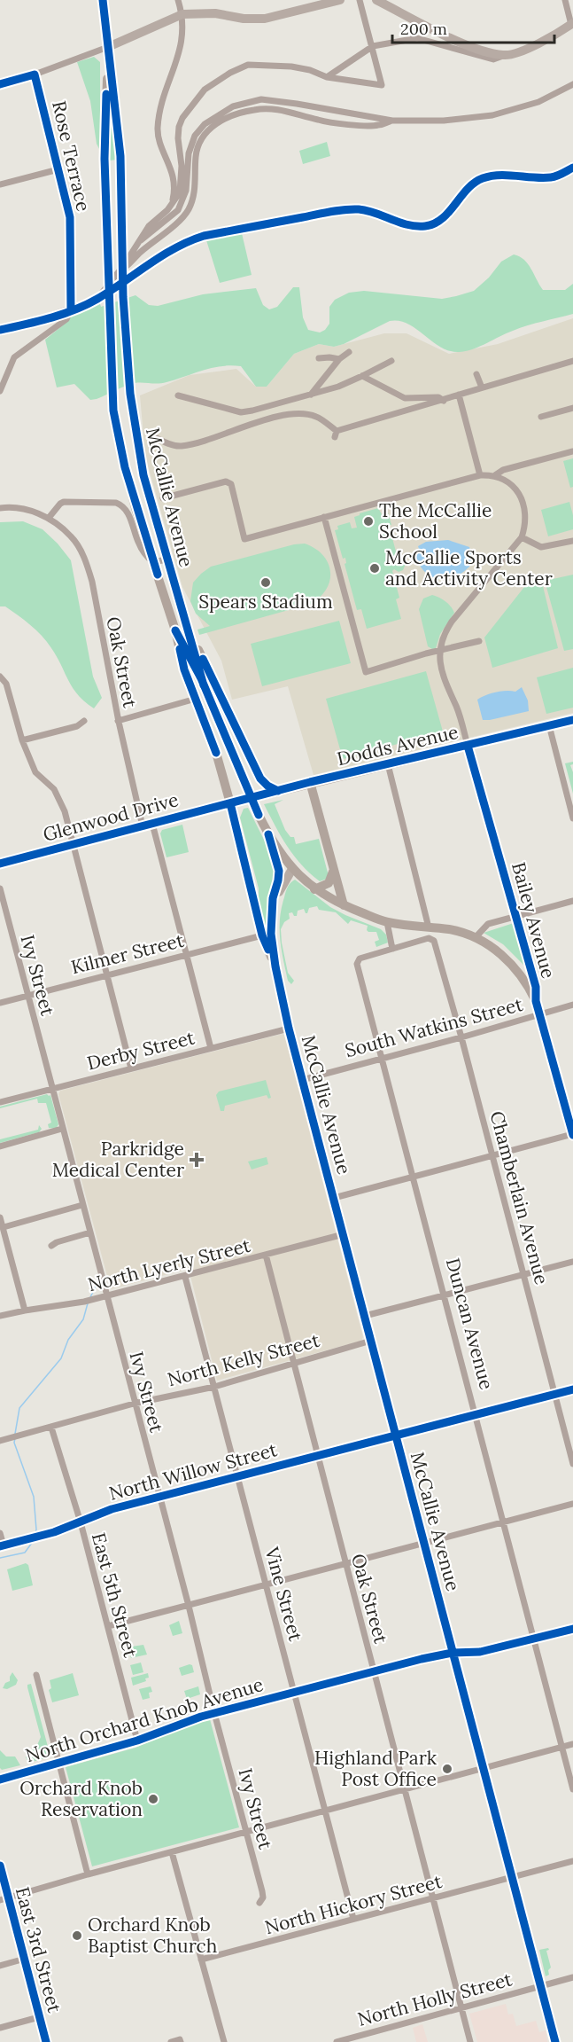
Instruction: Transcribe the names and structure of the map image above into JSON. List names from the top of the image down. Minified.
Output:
{"streets":{"main road":["McCallie Avenue","Dodds Avenue","Glenwood Drive","Bailey Avenue","North Willow Street","East 3rd Street"],"street":["Rose Terrace","Oak Street","Kilmer Street","Ivy Street","South Watkins Street","Derby Street","Chamberlain Avenue","North Lyerly Street","Duncan Avenue","North Kelly Street","Vine Street","East 5th Street","North Orchard Knob Avenue","North Hickory Street","North Holly Street"]},"crossings":[["McCallie Avenue","Dodds Avenue"],["McCallie Avenue","Glenwood Drive"],["McCallie Avenue","South Watkins Street"],["McCallie Avenue","Derby Street"],["McCallie Avenue","North Lyerly Street"],["McCallie Avenue","North Kelly Street"],["McCallie Avenue","North Willow Street"],["McCallie Avenue","North Orchard Knob Avenue"],["McCallie Avenue","North Hickory Street"],["McCallie Avenue","North Holly Street"],["Oak Street","Glenwood Drive"],["Oak Street","Kilmer Street"],["Oak Street","Derby Street"],["Oak Street","North Lyerly Street"],["Oak Street","North Kelly Street"],["Oak Street","North Willow Street"],["Oak Street","North Orchard Knob Avenue"],["Oak Street","North Hickory Street"],["Oak Street","North Holly Street"],["Dodds Avenue","Glenwood Drive"],["Dodds Avenue","Bailey Avenue"],["Bailey Avenue","South Watkins Street"],["Kilmer Street","Ivy Street"],["Ivy Street","Derby Street"],["Ivy Street","North Lyerly Street"],["Ivy Street","North Kelly Street"],["Ivy Street","North Willow Street"],["Ivy Street","North Orchard Knob Avenue"],["South Watkins Street","Chamberlain Avenue"],["South Watkins Street","Duncan Avenue"],["Chamberlain Avenue","Duncan Avenue"],["Chamberlain Avenue","North Willow Street"],["North Lyerly Street","Vine Street"],["Duncan Avenue","North Willow Street"],["Duncan Avenue","North Orchard Knob Avenue"],["North Kelly Street","Vine Street"],["North Kelly Street","East 5th Street"],["North Willow Street","Vine Street"],["North Willow Street","East 5th Street"],["Vine Street","North Orchard Knob Avenue"],["Vine Street","North Hickory Street"],["East 5th Street","North Orchard Knob Avenue"]],"places":{"other":["The McCallie School","McCallie Sports and Activity Center","Spears Stadium","Highland Park Post Office","Orchard Knob Reservation","Orchard Knob Baptist Church"],"health":["Parkridge Medical Center"]},"scale_bar":"200 m"}
